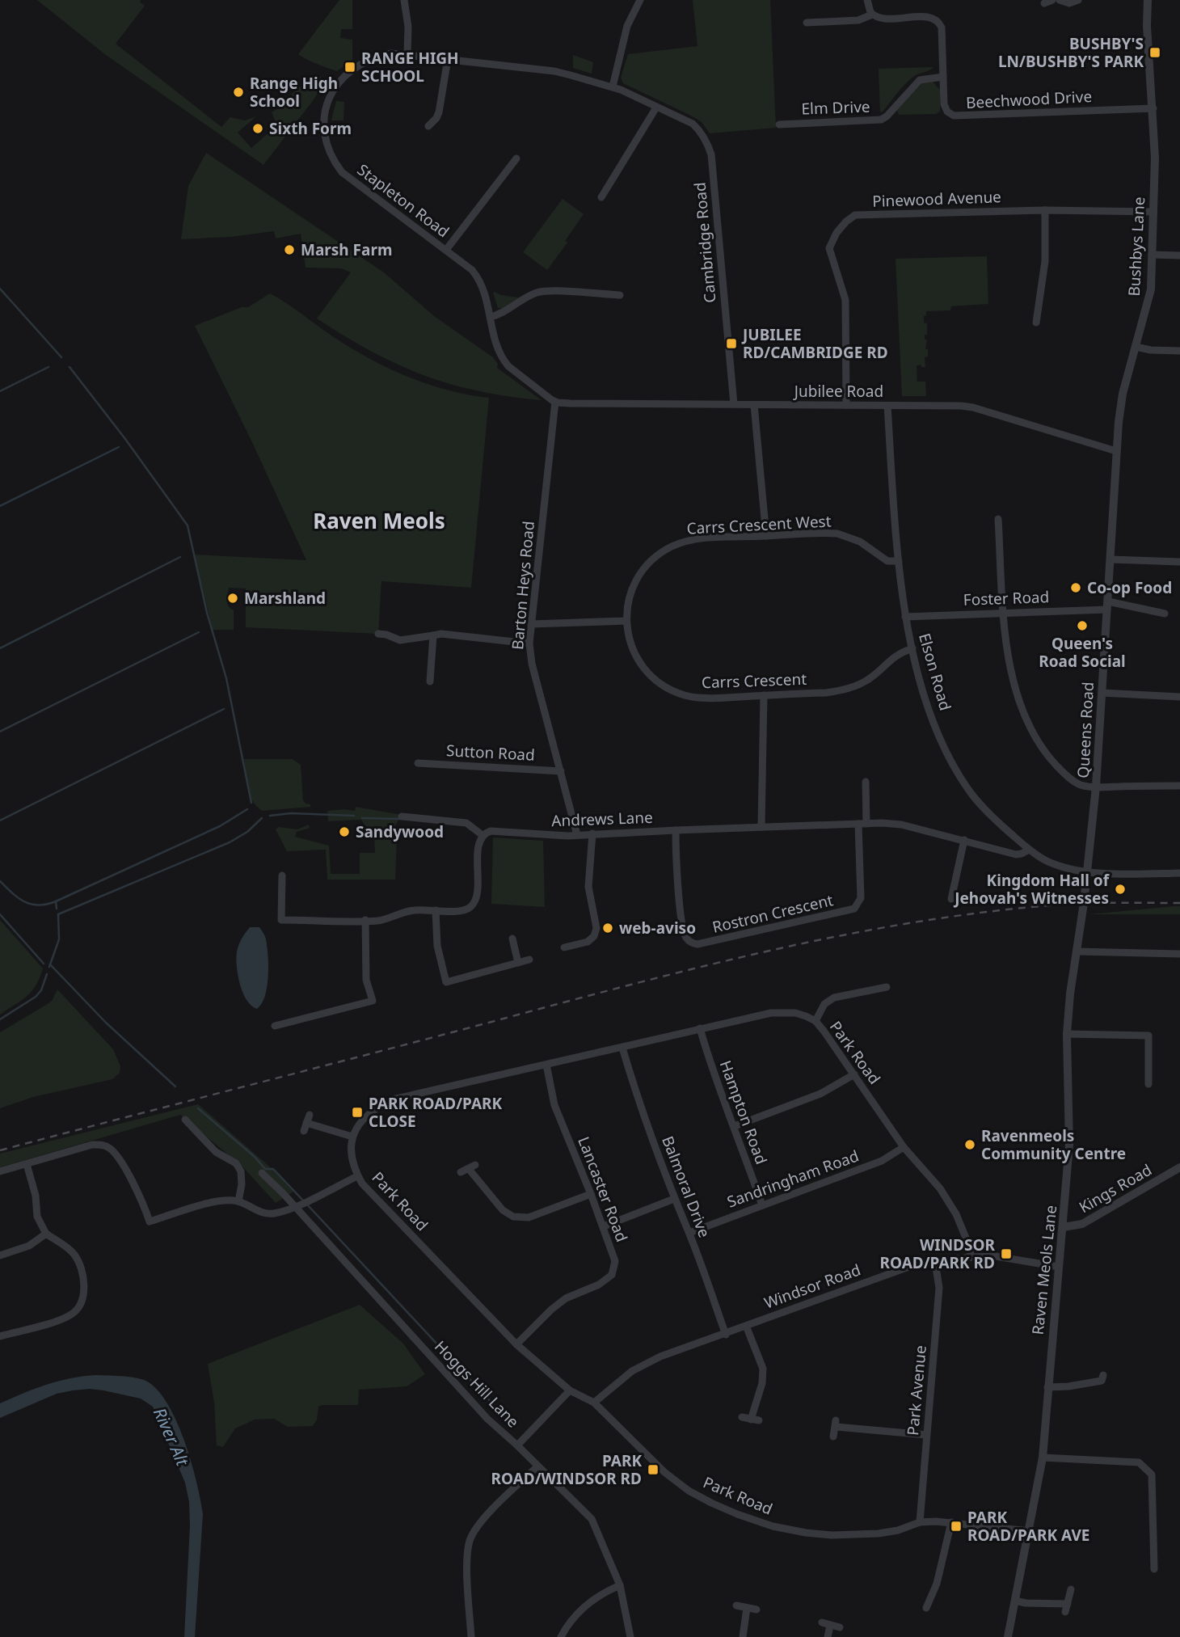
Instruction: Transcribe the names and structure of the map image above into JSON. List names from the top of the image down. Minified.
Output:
{"streets":{"street":["Beechwood Drive","Elm Drive","Pinewood Avenue","Stapleton Road","Cambridge Road","Bushbys Lane","Jubilee Road","Carrs Crescent West","Barton Heys Road","Foster Road","Elson Road","Carrs Crescent","Queens Road","Sutton Road","Andrews Lane","Rostron Crescent","Park Road","Hampton Road","Sandringham Road","Balmoral Drive","Kings Road","Lancaster Road","Raven Meols Lane","Windsor Road","Hoggs Hill Lane","Park Avenue"]},"crossings":[["Beechwood Drive","Elm Drive"],["Beechwood Drive","Bushbys Lane"],["Pinewood Avenue","Bushbys Lane"],["Pinewood Avenue","Jubilee Road"],["Stapleton Road","Cambridge Road"],["Stapleton Road","Jubilee Road"],["Stapleton Road","Barton Heys Road"],["Cambridge Road","Jubilee Road"],["Bushbys Lane","Jubilee Road"],["Bushbys Lane","Queens Road"],["Jubilee Road","Barton Heys Road"],["Jubilee Road","Elson Road"],["Carrs Crescent West","Elson Road"],["Carrs Crescent West","Carrs Crescent"],["Barton Heys Road","Sutton Road"],["Barton Heys Road","Andrews Lane"],["Foster Road","Elson Road"],["Foster Road","Queens Road"],["Elson Road","Carrs Crescent"],["Elson Road","Queens Road"],["Elson Road","Andrews Lane"],["Queens Road","Raven Meols Lane"],["Andrews Lane","Rostron Crescent"],["Park Road","Hampton Road"],["Park Road","Sandringham Road"],["Park Road","Balmoral Drive"],["Park Road","Lancaster Road"],["Park Road","Raven Meols Lane"],["Park Road","Windsor Road"],["Park Road","Park Avenue"],["Hampton Road","Sandringham Road"],["Sandringham Road","Balmoral Drive"],["Balmoral Drive","Windsor Road"],["Kings Road","Raven Meols Lane"],["Raven Meols Lane","Windsor Road"],["Windsor Road","Park Avenue"]],"districts":["Raven Meols"],"water":["River Alt"],"places":{"transit":["BUSHBY'S LN/BUSHBY'S PARK","RANGE HIGH SCHOOL","JUBILEE RD/CAMBRIDGE RD","PARK ROAD/PARK CLOSE","WINDSOR ROAD/PARK RD","PARK ROAD/WINDSOR RD","PARK ROAD/PARK AVE"],"other":["Range High School","Sixth Form","Marsh Farm","Co-op Food","Marshland","Queen's Road Social","Sandywood","Kingdom Hall of Jehovah's Witnesses","web-aviso","Ravenmeols Community Centre"]}}
